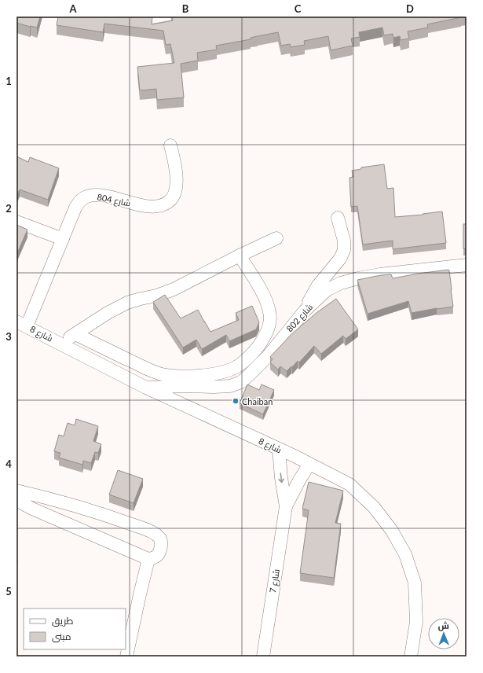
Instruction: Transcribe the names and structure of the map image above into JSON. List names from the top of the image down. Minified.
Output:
{"streets":{"street":["شارع 804","شارع 802","شارع 8","شارع 7"]},"crossings":[["شارع 804","شارع 8"],["شارع 802","شارع 8"]],"places":["Chaiban"],"legend":["طريق","مبنى"],"north":"top","grid":{"columns":["A","B","C","D"],"rows":["1","2","3","4","5"]}}
